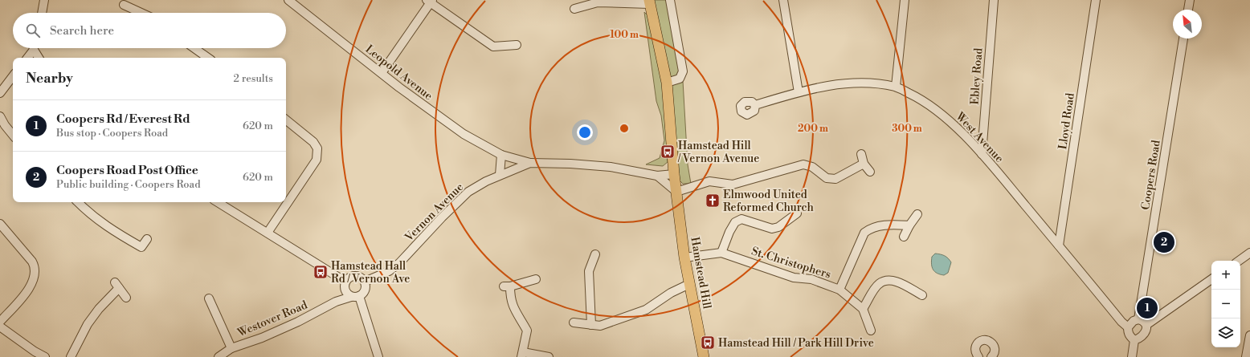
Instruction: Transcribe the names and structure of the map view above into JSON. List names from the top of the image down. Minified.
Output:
{"streets":{"main road":["Hamstead Hill"],"street":["Leopold Avenue","Ebley Road","Lloyd Road","West Avenue","Coopers Road","Vernon Avenue","St. Christophers","Westover Road"]},"crossings":[["Leopold Avenue","Vernon Avenue"],["Ebley Road","West Avenue"],["Lloyd Road","West Avenue"],["West Avenue","Coopers Road"],["Vernon Avenue","Hamstead Hill"],["Vernon Avenue","Westover Road"],["St. Christophers","Hamstead Hill"]],"places":{"bus stop":["Hamstead Hill / Vernon Avenue","Hamstead Hall Rd / Vernon Ave","Hamstead Hill / Park Hill Drive"],"church":["Elmwood United Reformed Church"]},"north":"top left","page":{"search":"Search here","heading":["Nearby","2 results"],"list":[{"mark":"1","name":"Coopers Rd / Everest Rd","note":"Bus stop · Coopers Road","value":"620 m"},{"mark":"2","name":"Coopers Road Post Office","note":"Public building · Coopers Road","value":"620 m"}],"pins":["2","1"],"map_buttons":["+","−"]},"rings":["100 m","200 m","300 m"]}
